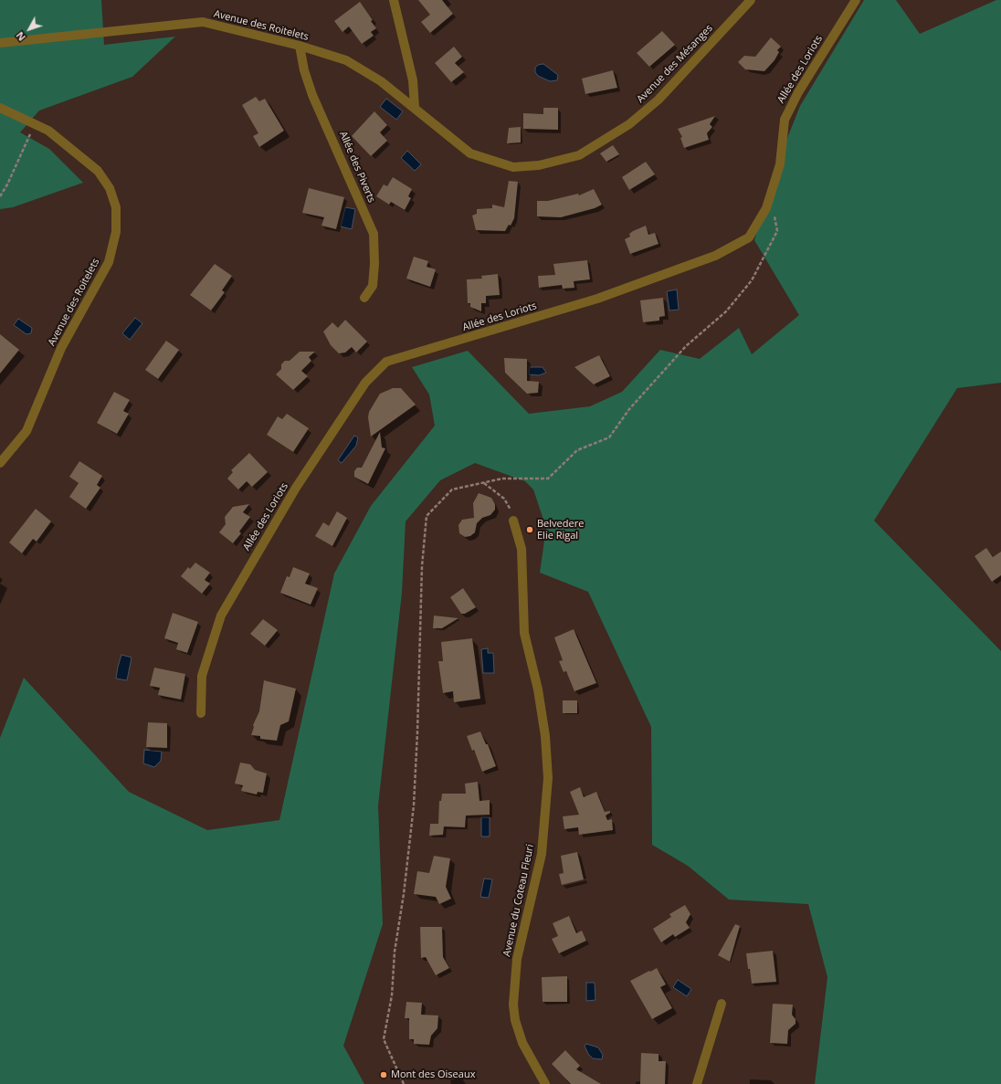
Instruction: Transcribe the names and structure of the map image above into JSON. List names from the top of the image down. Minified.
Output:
{"streets":{"street":["Avenue des Roitelets","Avenue des Mésanges","Allée des Loriots","Allée des Piverts","Avenue du Coteau Fleuri"]},"crossings":[["Avenue des Roitelets","Avenue des Mésanges"],["Avenue des Roitelets","Allée des Piverts"]],"places":["Belvedere Elie Rigal","Mont des Oiseaux"],"north":"bottom left"}
